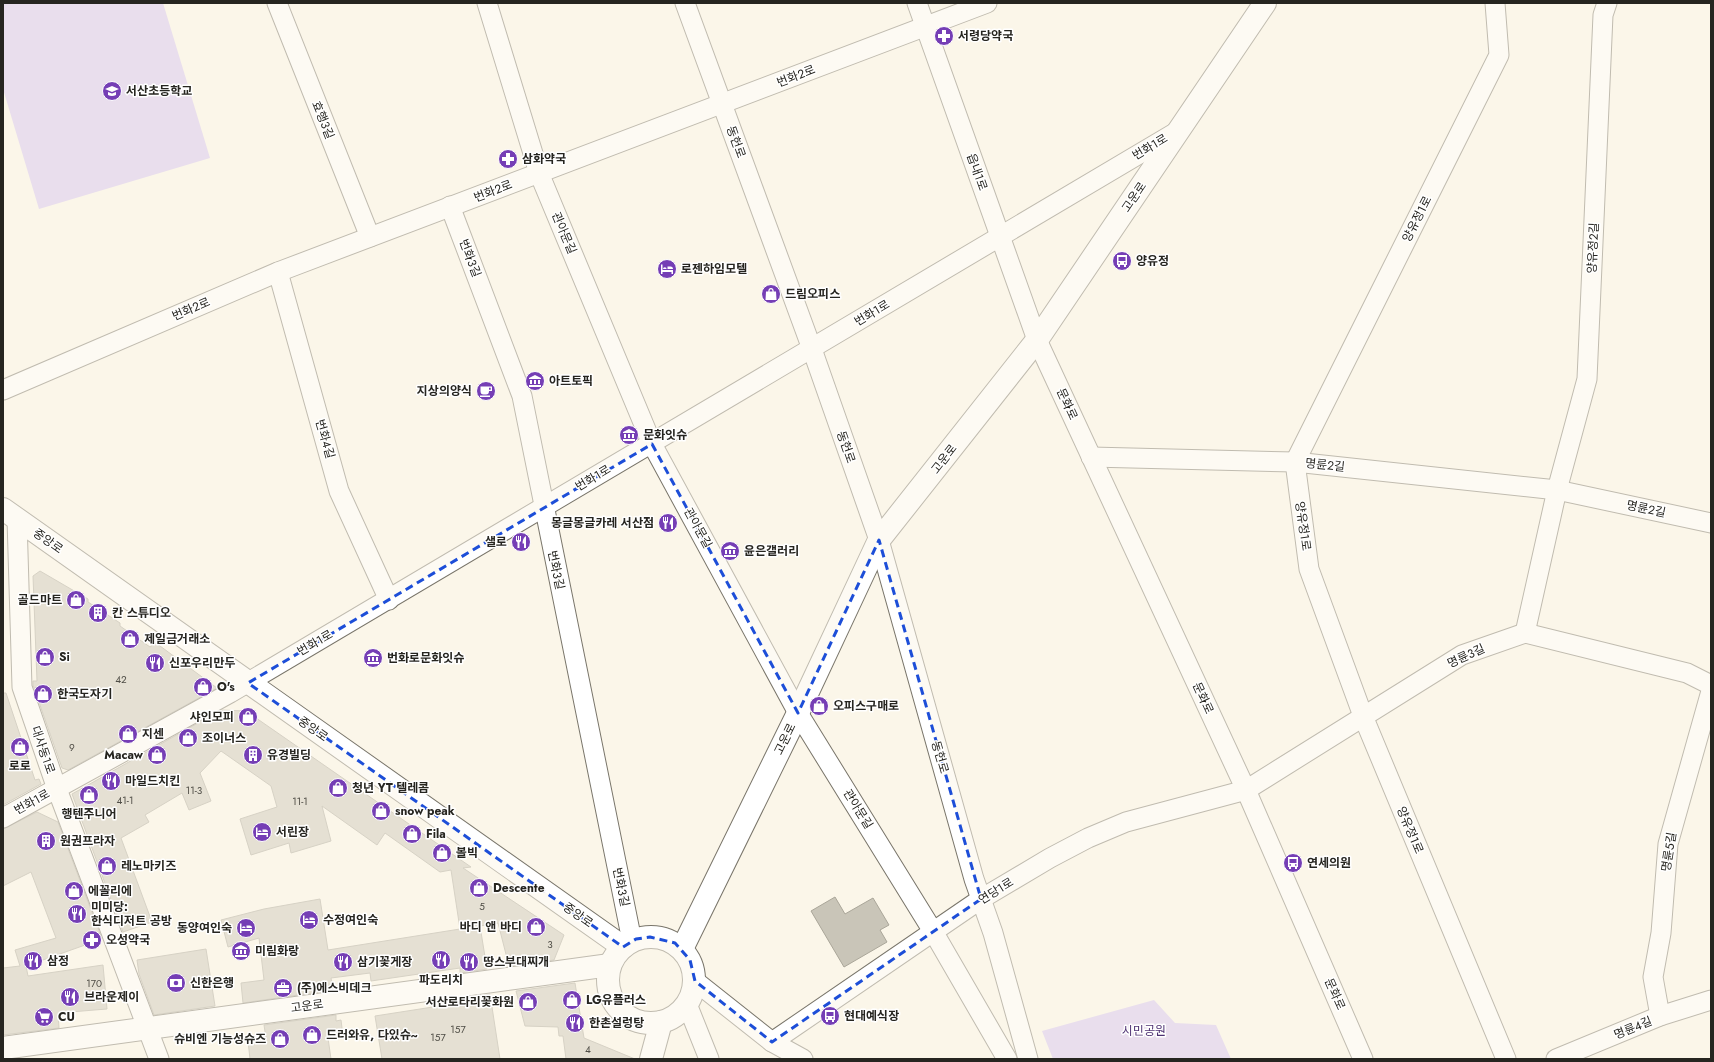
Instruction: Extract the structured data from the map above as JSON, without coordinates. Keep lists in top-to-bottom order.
{
  "streets": {
    "street": [
      "번화2로",
      "효행3길",
      "동헌로",
      "번화1로",
      "읍내1로",
      "고운로",
      "양유정1로",
      "관아문길",
      "양유정2길",
      "번화3길",
      "문화로",
      "번화4길",
      "명륜2길",
      "중앙로",
      "명륜3길",
      "대사동1로",
      "명륜5길",
      "연당1로",
      "명륜4길"
    ]
  },
  "crossings": [
    ["번화2로", "효행3길"],
    ["번화2로", "동헌로"],
    ["번화2로", "읍내1로"],
    ["번화2로", "관아문길"],
    ["번화2로", "번화3길"],
    ["번화2로", "번화4길"],
    ["동헌로", "번화1로"],
    ["동헌로", "고운로"],
    ["동헌로", "연당1로"],
    ["번화1로", "읍내1로"],
    ["번화1로", "고운로"],
    ["번화1로", "관아문길"],
    ["번화1로", "번화3길"],
    ["번화1로", "번화4길"],
    ["번화1로", "중앙로"],
    ["번화1로", "대사동1로"],
    ["읍내1로", "고운로"],
    ["읍내1로", "문화로"],
    ["고운로", "관아문길"],
    ["고운로", "번화3길"],
    ["고운로", "문화로"],
    ["고운로", "중앙로"],
    ["고운로", "대사동1로"],
    ["양유정1로", "명륜2길"],
    ["양유정1로", "명륜3길"],
    ["관아문길", "연당1로"],
    ["양유정2길", "명륜2길"],
    ["번화3길", "중앙로"],
    ["문화로", "명륜2길"],
    ["문화로", "명륜3길"],
    ["문화로", "연당1로"],
    ["중앙로", "대사동1로"],
    ["명륜3길", "연당1로"],
    ["명륜5길", "명륜4길"]
  ],
  "parks": ["시민공원"],
  "places": {
    "pharmacy": ["서령당약국", "삼화약국", "오성약국"],
    "school or university": ["서산초등학교"],
    "bus stop": ["양유정", "연세의원", "현대예식장"],
    "hotel": [
      "로젠하임모텔",
      "서린장",
      "수정여인숙",
      "동양여인숙"
    ],
    "shop": [
      "드림오피스",
      "골드마트",
      "제일금거래소",
      "Si",
      "O's",
      "한국도자기",
      "오피스구매로",
      "샤인모피",
      "지센",
      "조이너스",
      "로로",
      "Macaw",
      "청년 YT 텔레콤",
      "행텐주니어",
      "snow peak",
      "Fila",
      "볼빅",
      "레노마키즈",
      "Descente",
      "에꼴리에",
      "바디 앤 바디",
      "LG유플러스",
      "서산로타리꽃화원",
      "드러와유, 다있슈~",
      "슈비엔 기능성슈즈"
    ],
    "museum": [
      "아트토픽",
      "문화잇슈",
      "윤은갤러리",
      "번화로문화잇슈",
      "미림화랑"
    ],
    "cafe": ["지상의양식"],
    "restaurant": [
      "몽글몽글카레 서산점",
      "샐로",
      "신포우리만두",
      "마일드치킨",
      "미미당: 한식디저트 공방",
      "파도리치",
      "삼정",
      "삼기꽃게장",
      "땅스부대찌개",
      "브라운제이",
      "한촌설렁탕"
    ],
    "building": ["칸 스튜디오", "유경빌딩", "원권프라자"],
    "bank": ["신한은행"],
    "office": ["(주)에스비데크"],
    "supermarket": ["CU"]
  },
  "house_numbers": [
    "42",
    "9",
    "11-3",
    "41-1",
    "11-1",
    "5",
    "3",
    "170",
    "157",
    "157",
    "4"
  ]
}
